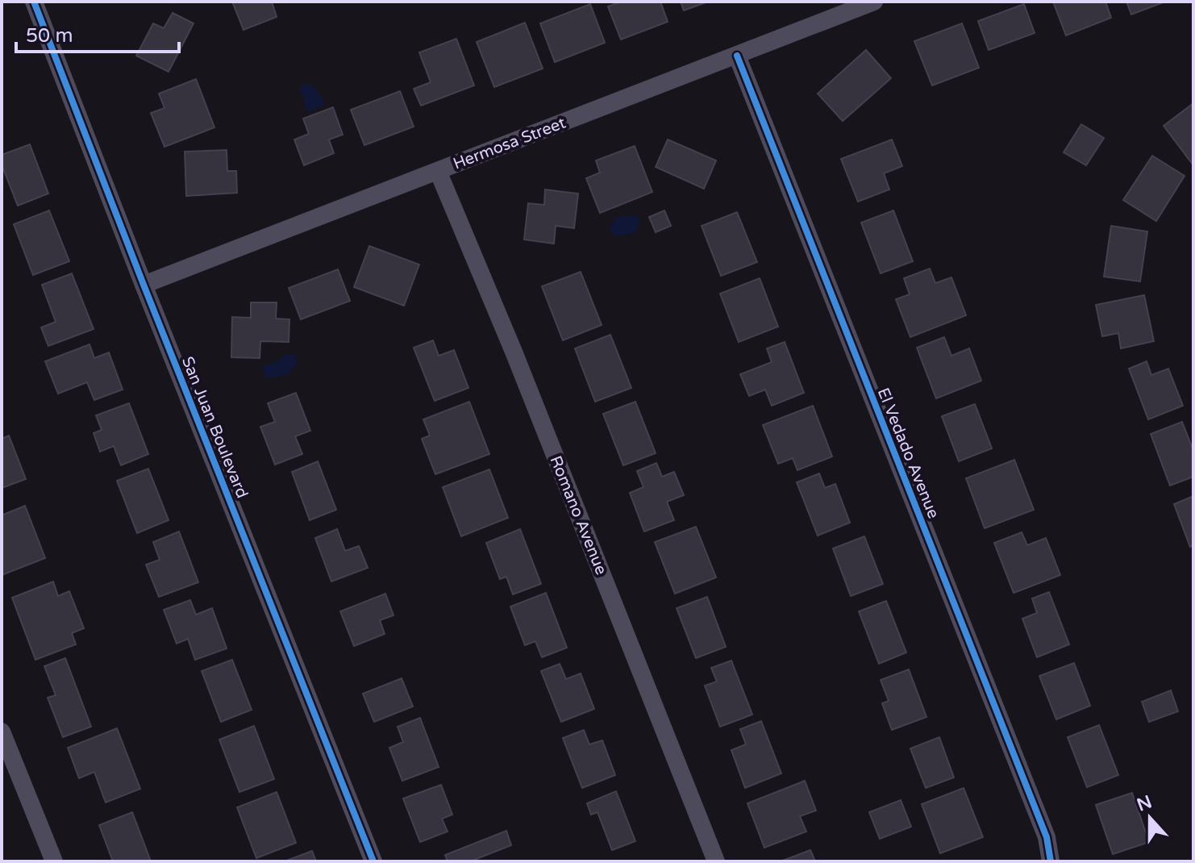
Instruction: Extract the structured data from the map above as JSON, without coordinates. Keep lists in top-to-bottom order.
{
  "streets": {
    "street": [
      "Hermosa Street",
      "San Juan Boulevard",
      "El Vedado Avenue",
      "Romano Avenue"
    ]
  },
  "crossings": [
    ["Hermosa Street", "San Juan Boulevard"],
    ["Hermosa Street", "El Vedado Avenue"],
    ["Hermosa Street", "Romano Avenue"]
  ],
  "scale_bar": "50 m",
  "north": "top"
}
